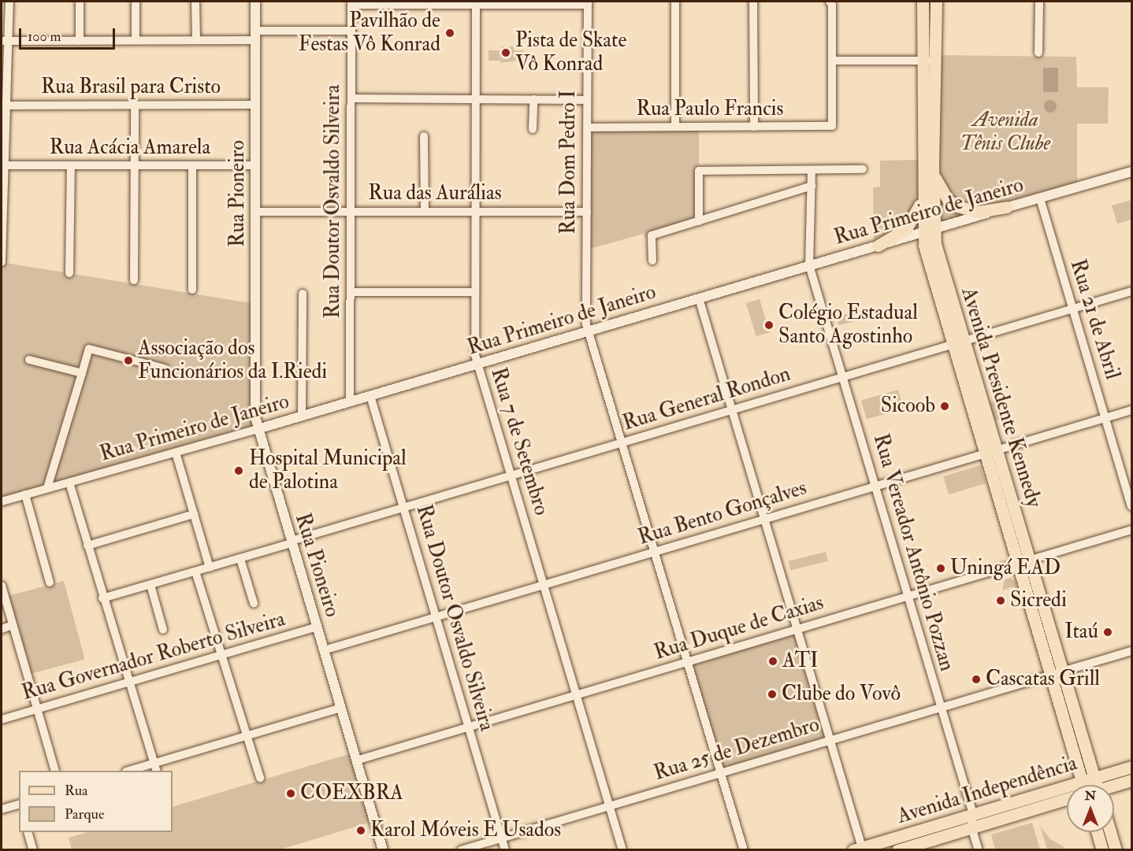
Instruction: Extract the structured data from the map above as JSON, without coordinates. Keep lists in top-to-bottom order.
{
  "streets": {
    "main road": ["Avenida Presidente Kennedy", "Avenida Independência"],
    "street": [
      "Rua Brasil para Cristo",
      "Rua Paulo Francis",
      "Rua Acácia Amarela",
      "Rua Dom Pedro I",
      "Rua Pioneiro",
      "Rua das Aurálias",
      "Rua Doutor Osvaldo Silveira",
      "Rua Primeiro de Janeiro",
      "Rua 21 de Abril",
      "Rua General Rondon",
      "Rua 7 de Setembro",
      "Rua Bento Gonçalves",
      "Rua Vereador Antônio Pozzan",
      "Rua Duque de Caxias",
      "Rua Governador Roberto Silveira",
      "Rua 25 de Dezembro"
    ]
  },
  "crossings": [
    ["Rua Brasil para Cristo", "Rua Pioneiro"],
    ["Rua Paulo Francis", "Rua Dom Pedro I"],
    ["Rua Acácia Amarela", "Rua Pioneiro"],
    ["Rua Dom Pedro I", "Rua das Aurálias"],
    ["Rua Dom Pedro I", "Rua Primeiro de Janeiro"],
    ["Rua Dom Pedro I", "Rua General Rondon"],
    ["Rua Dom Pedro I", "Rua Bento Gonçalves"],
    ["Rua Dom Pedro I", "Rua Duque de Caxias"],
    ["Rua Dom Pedro I", "Rua 25 de Dezembro"],
    ["Rua Pioneiro", "Rua das Aurálias"],
    ["Rua Pioneiro", "Rua Primeiro de Janeiro"],
    ["Rua Pioneiro", "Rua General Rondon"],
    ["Rua Pioneiro", "Rua Bento Gonçalves"],
    ["Rua Pioneiro", "Rua Duque de Caxias"],
    ["Rua Pioneiro", "Rua Governador Roberto Silveira"],
    ["Rua das Aurálias", "Rua Doutor Osvaldo Silveira"],
    ["Rua das Aurálias", "Rua 7 de Setembro"],
    ["Rua Doutor Osvaldo Silveira", "Rua Primeiro de Janeiro"],
    ["Rua Doutor Osvaldo Silveira", "Rua General Rondon"],
    ["Rua Doutor Osvaldo Silveira", "Rua Bento Gonçalves"],
    ["Rua Doutor Osvaldo Silveira", "Rua Duque de Caxias"],
    ["Rua Doutor Osvaldo Silveira", "Rua 25 de Dezembro"],
    ["Rua Primeiro de Janeiro", "Rua 21 de Abril"],
    ["Rua Primeiro de Janeiro", "Avenida Presidente Kennedy"],
    ["Rua Primeiro de Janeiro", "Rua 7 de Setembro"],
    ["Rua Primeiro de Janeiro", "Rua Vereador Antônio Pozzan"],
    ["Rua 21 de Abril", "Rua General Rondon"],
    ["Rua 21 de Abril", "Rua Bento Gonçalves"],
    ["Avenida Presidente Kennedy", "Rua General Rondon"],
    ["Avenida Presidente Kennedy", "Rua Bento Gonçalves"],
    ["Avenida Presidente Kennedy", "Rua Duque de Caxias"],
    ["Avenida Presidente Kennedy", "Rua 25 de Dezembro"],
    ["Rua General Rondon", "Rua 7 de Setembro"],
    ["Rua General Rondon", "Rua Vereador Antônio Pozzan"],
    ["Rua 7 de Setembro", "Rua Bento Gonçalves"],
    ["Rua 7 de Setembro", "Rua Duque de Caxias"],
    ["Rua 7 de Setembro", "Rua 25 de Dezembro"],
    ["Rua Bento Gonçalves", "Rua Vereador Antônio Pozzan"],
    ["Rua Vereador Antônio Pozzan", "Rua Duque de Caxias"],
    ["Rua Vereador Antônio Pozzan", "Rua 25 de Dezembro"],
    ["Rua Vereador Antônio Pozzan", "Avenida Independência"]
  ],
  "parks": ["Avenida Tênis Clube"],
  "places": [
    "Pavilhão de Festas Vô Konrad",
    "Pista de Skate Vô Konrad",
    "Colégio Estadual Santo Agostinho",
    "Associação dos Funcionários da I.Riedi",
    "Sicoob",
    "Hospital Municipal de Palotina",
    "Uningá EAD",
    "Sicredi",
    "Itaú",
    "ATI",
    "Cascatas Grill",
    "Clube do Vovô",
    "COEXBRA",
    "Karol Móveis E Usados"
  ],
  "legend": ["Rua", "Parque"],
  "scale_bar": "100 m",
  "north": "top"
}
